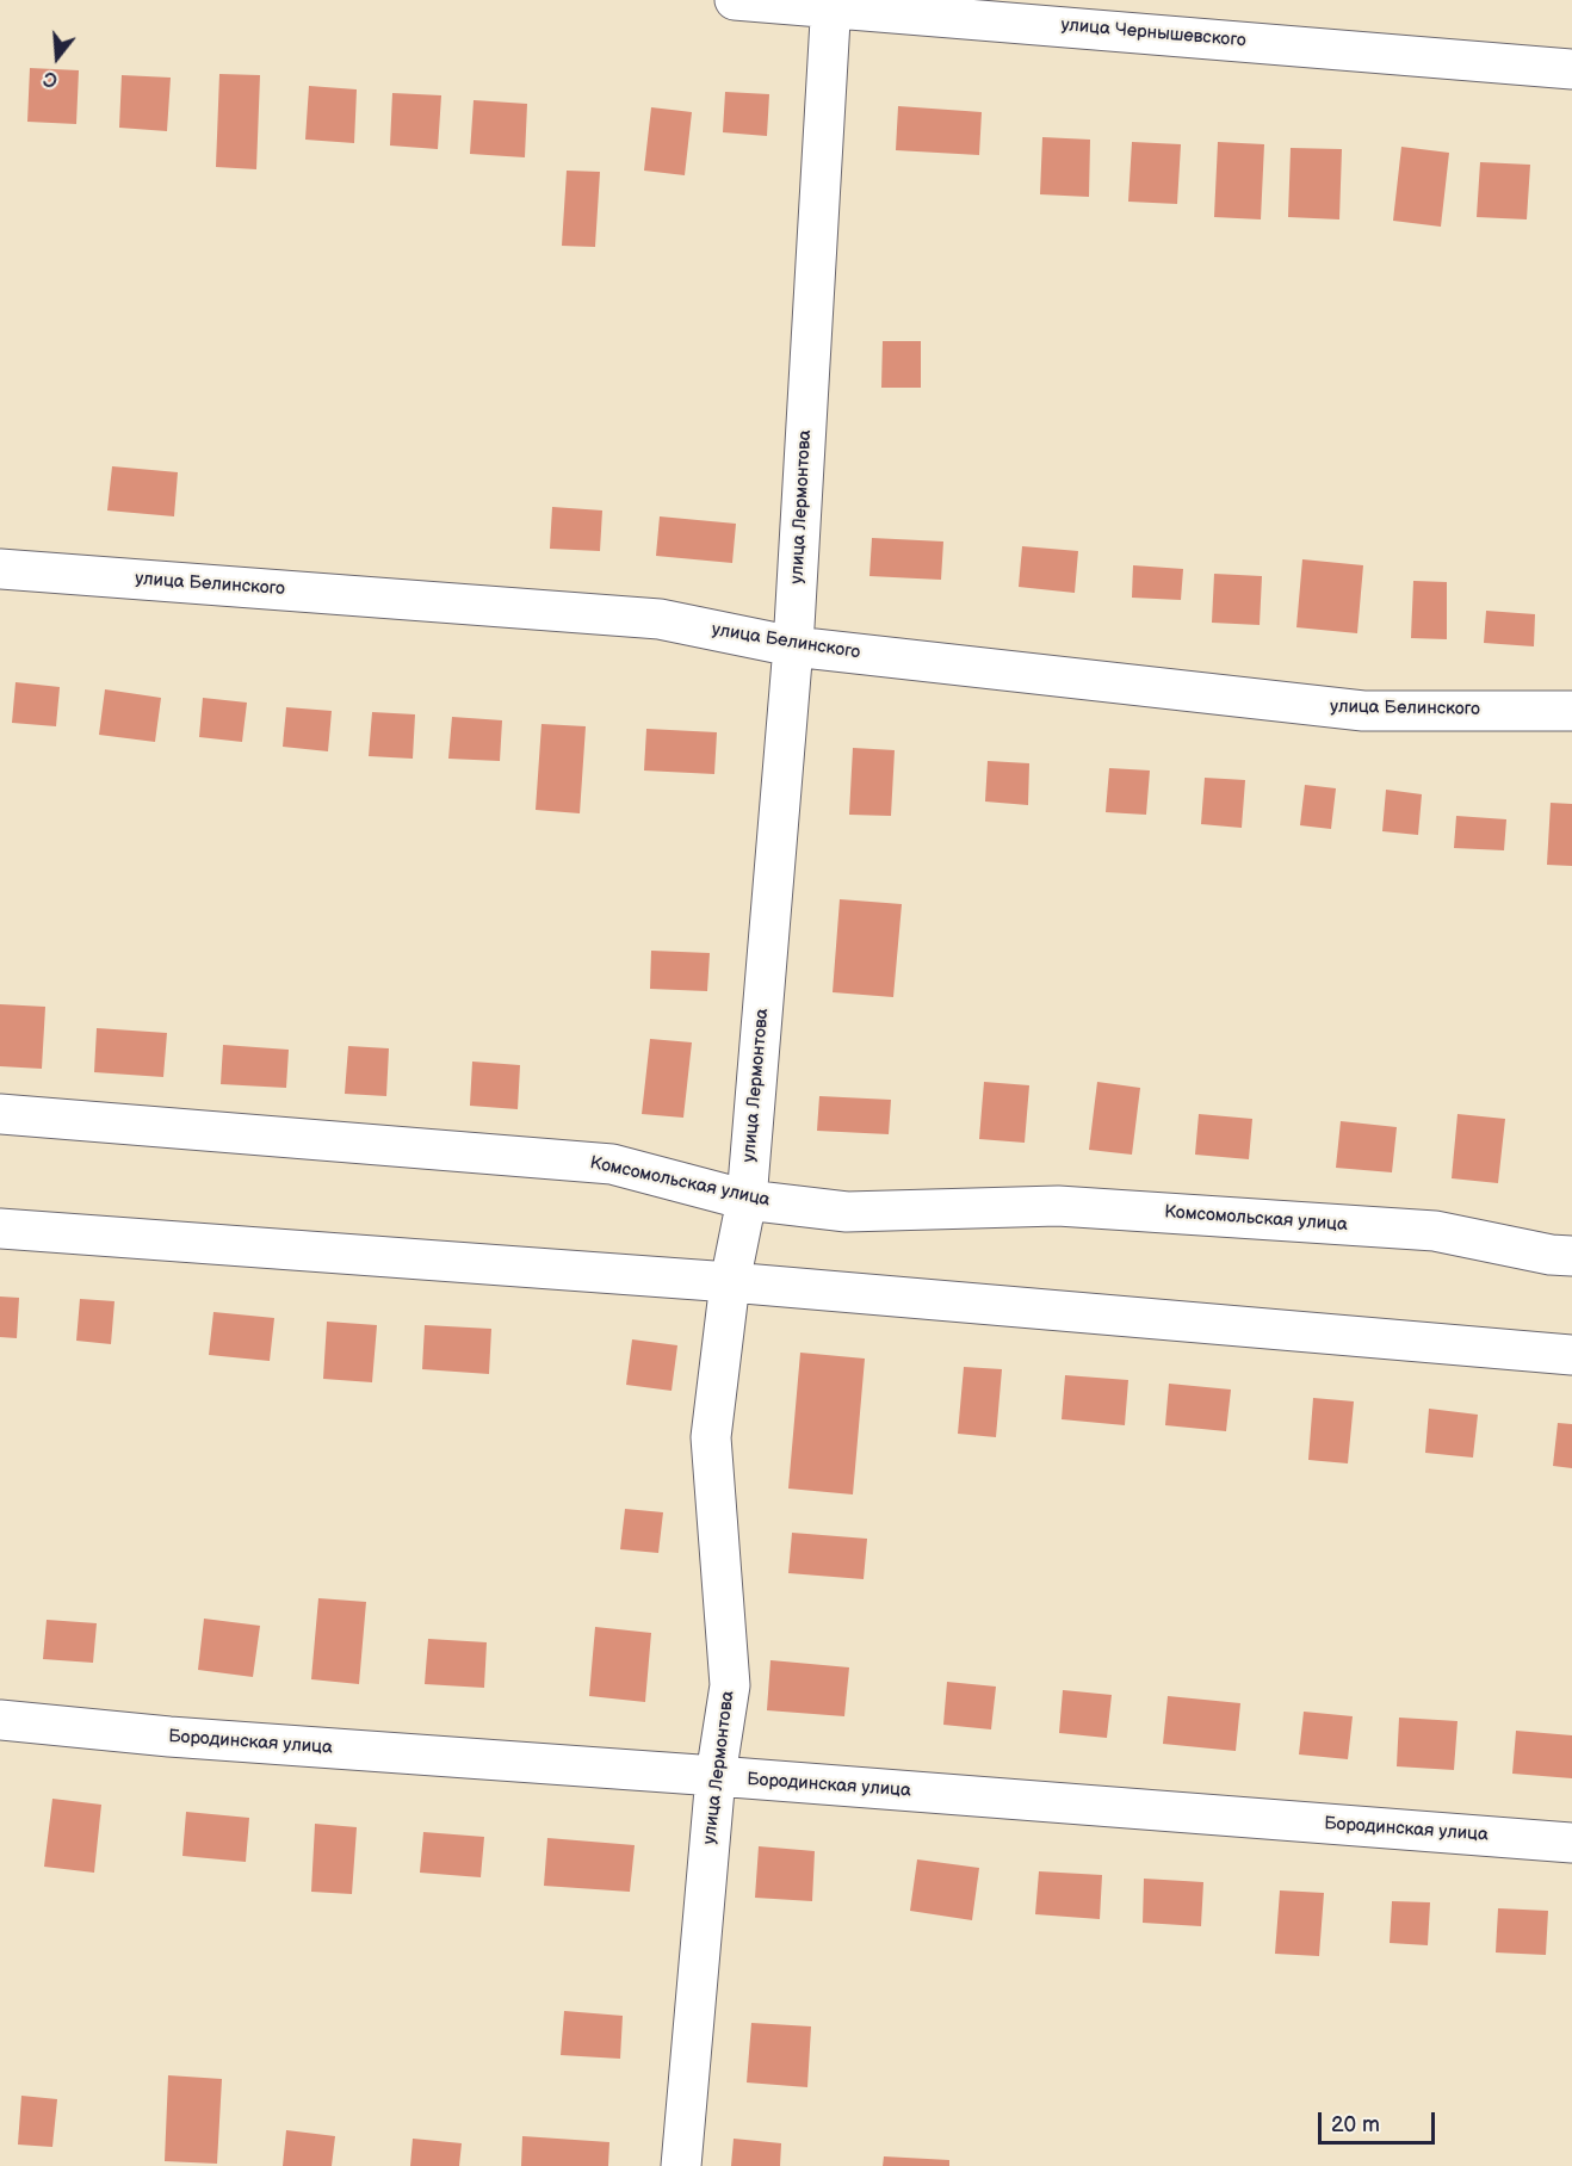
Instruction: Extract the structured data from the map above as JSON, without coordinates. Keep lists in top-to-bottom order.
{
  "streets": {
    "street": [
      "улица Чернышевского",
      "улица Лермонтова",
      "улица Белинского",
      "Комсомольская улица",
      "Бородинская улица"
    ]
  },
  "crossings": [
    ["улица Чернышевского", "улица Лермонтова"],
    ["улица Лермонтова", "улица Белинского"],
    ["улица Лермонтова", "Комсомольская улица"],
    ["улица Лермонтова", "Бородинская улица"]
  ],
  "scale_bar": "20 m",
  "north": "bottom"
}
